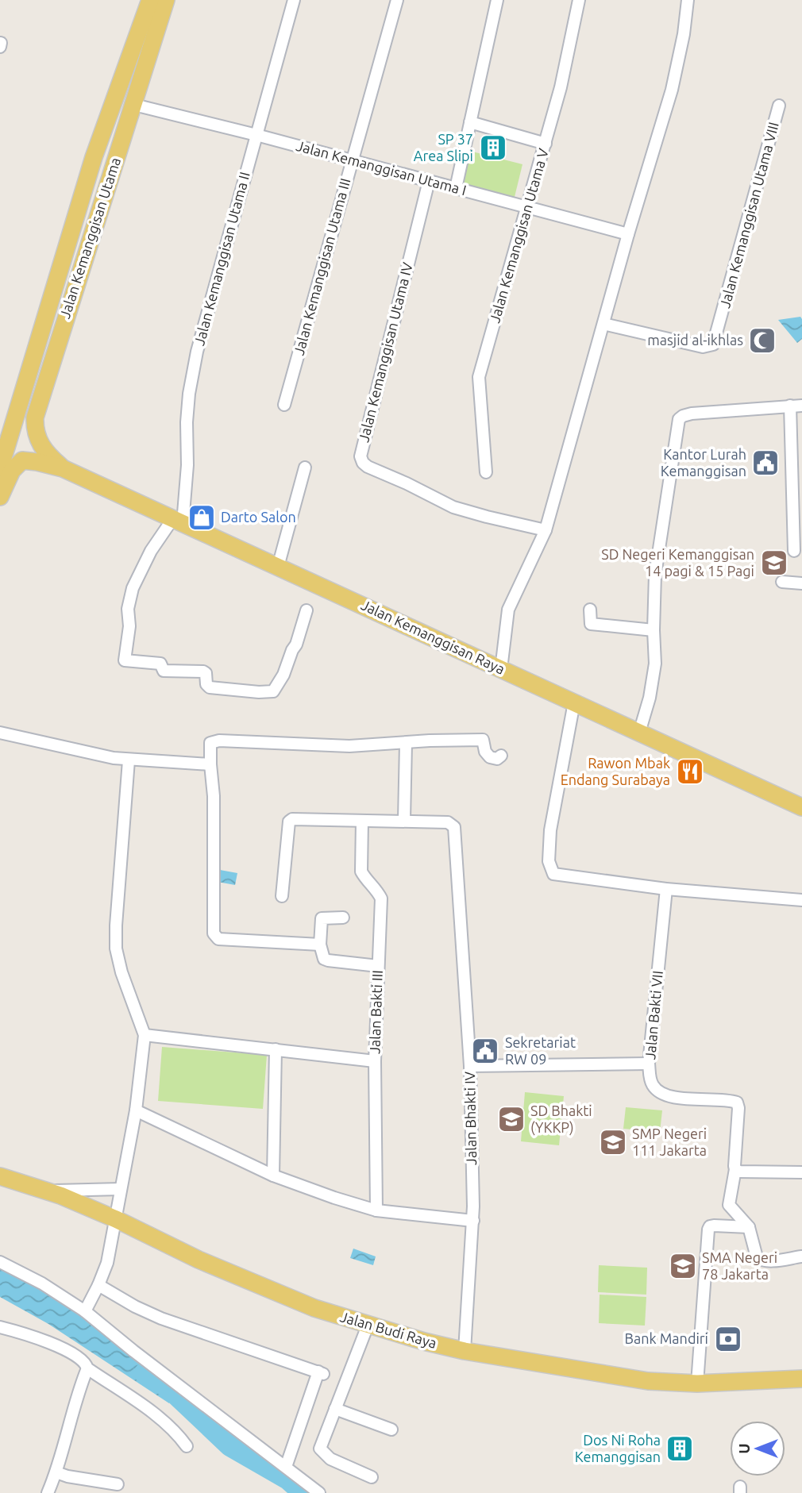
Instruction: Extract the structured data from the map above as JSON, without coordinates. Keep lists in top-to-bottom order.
{
  "streets": {
    "main road": ["Jalan Kemanggisan Utama", "Jalan Kemanggisan Raya", "Jalan Budi Raya"],
    "street": [
      "Jalan Kemanggisan Utama I",
      "Jalan Kemanggisan Utama VIII",
      "Jalan Kemanggisan Utama V",
      "Jalan Kemanggisan Utama II",
      "Jalan Kemanggisan Utama III",
      "Jalan Kemanggisan Utama IV",
      "Jalan Bakti III",
      "Jalan Bakti VII",
      "Jalan Bhakti IV"
    ]
  },
  "crossings": [
    ["Jalan Kemanggisan Utama I", "Jalan Kemanggisan Utama V"],
    ["Jalan Kemanggisan Utama I", "Jalan Kemanggisan Utama"],
    ["Jalan Kemanggisan Utama I", "Jalan Kemanggisan Utama II"],
    ["Jalan Kemanggisan Utama I", "Jalan Kemanggisan Utama III"],
    ["Jalan Kemanggisan Utama I", "Jalan Kemanggisan Utama IV"],
    ["Jalan Kemanggisan Utama", "Jalan Kemanggisan Raya"],
    ["Jalan Kemanggisan Utama II", "Jalan Kemanggisan Raya"],
    ["Jalan Bhakti IV", "Jalan Budi Raya"]
  ],
  "places": {
    "building": ["SP 37 Area Slipi", "Dos Ni Roha Kemanggisan"],
    "mosque": ["masjid al-ikhlas"],
    "public building": ["Kantor Lurah Kemanggisan", "Sekretariat RW 09"],
    "shop": ["Darto Salon"],
    "school or university": [
      "SD Negeri Kemanggisan 14 pagi & 15 Pagi",
      "SD Bhakti (YKKP)",
      "SMP Negeri 111 Jakarta",
      "SMA Negeri 78 Jakarta"
    ],
    "restaurant": ["Rawon Mbak Endang Surabaya"],
    "bank": ["Bank Mandiri"]
  },
  "north": "left"
}
